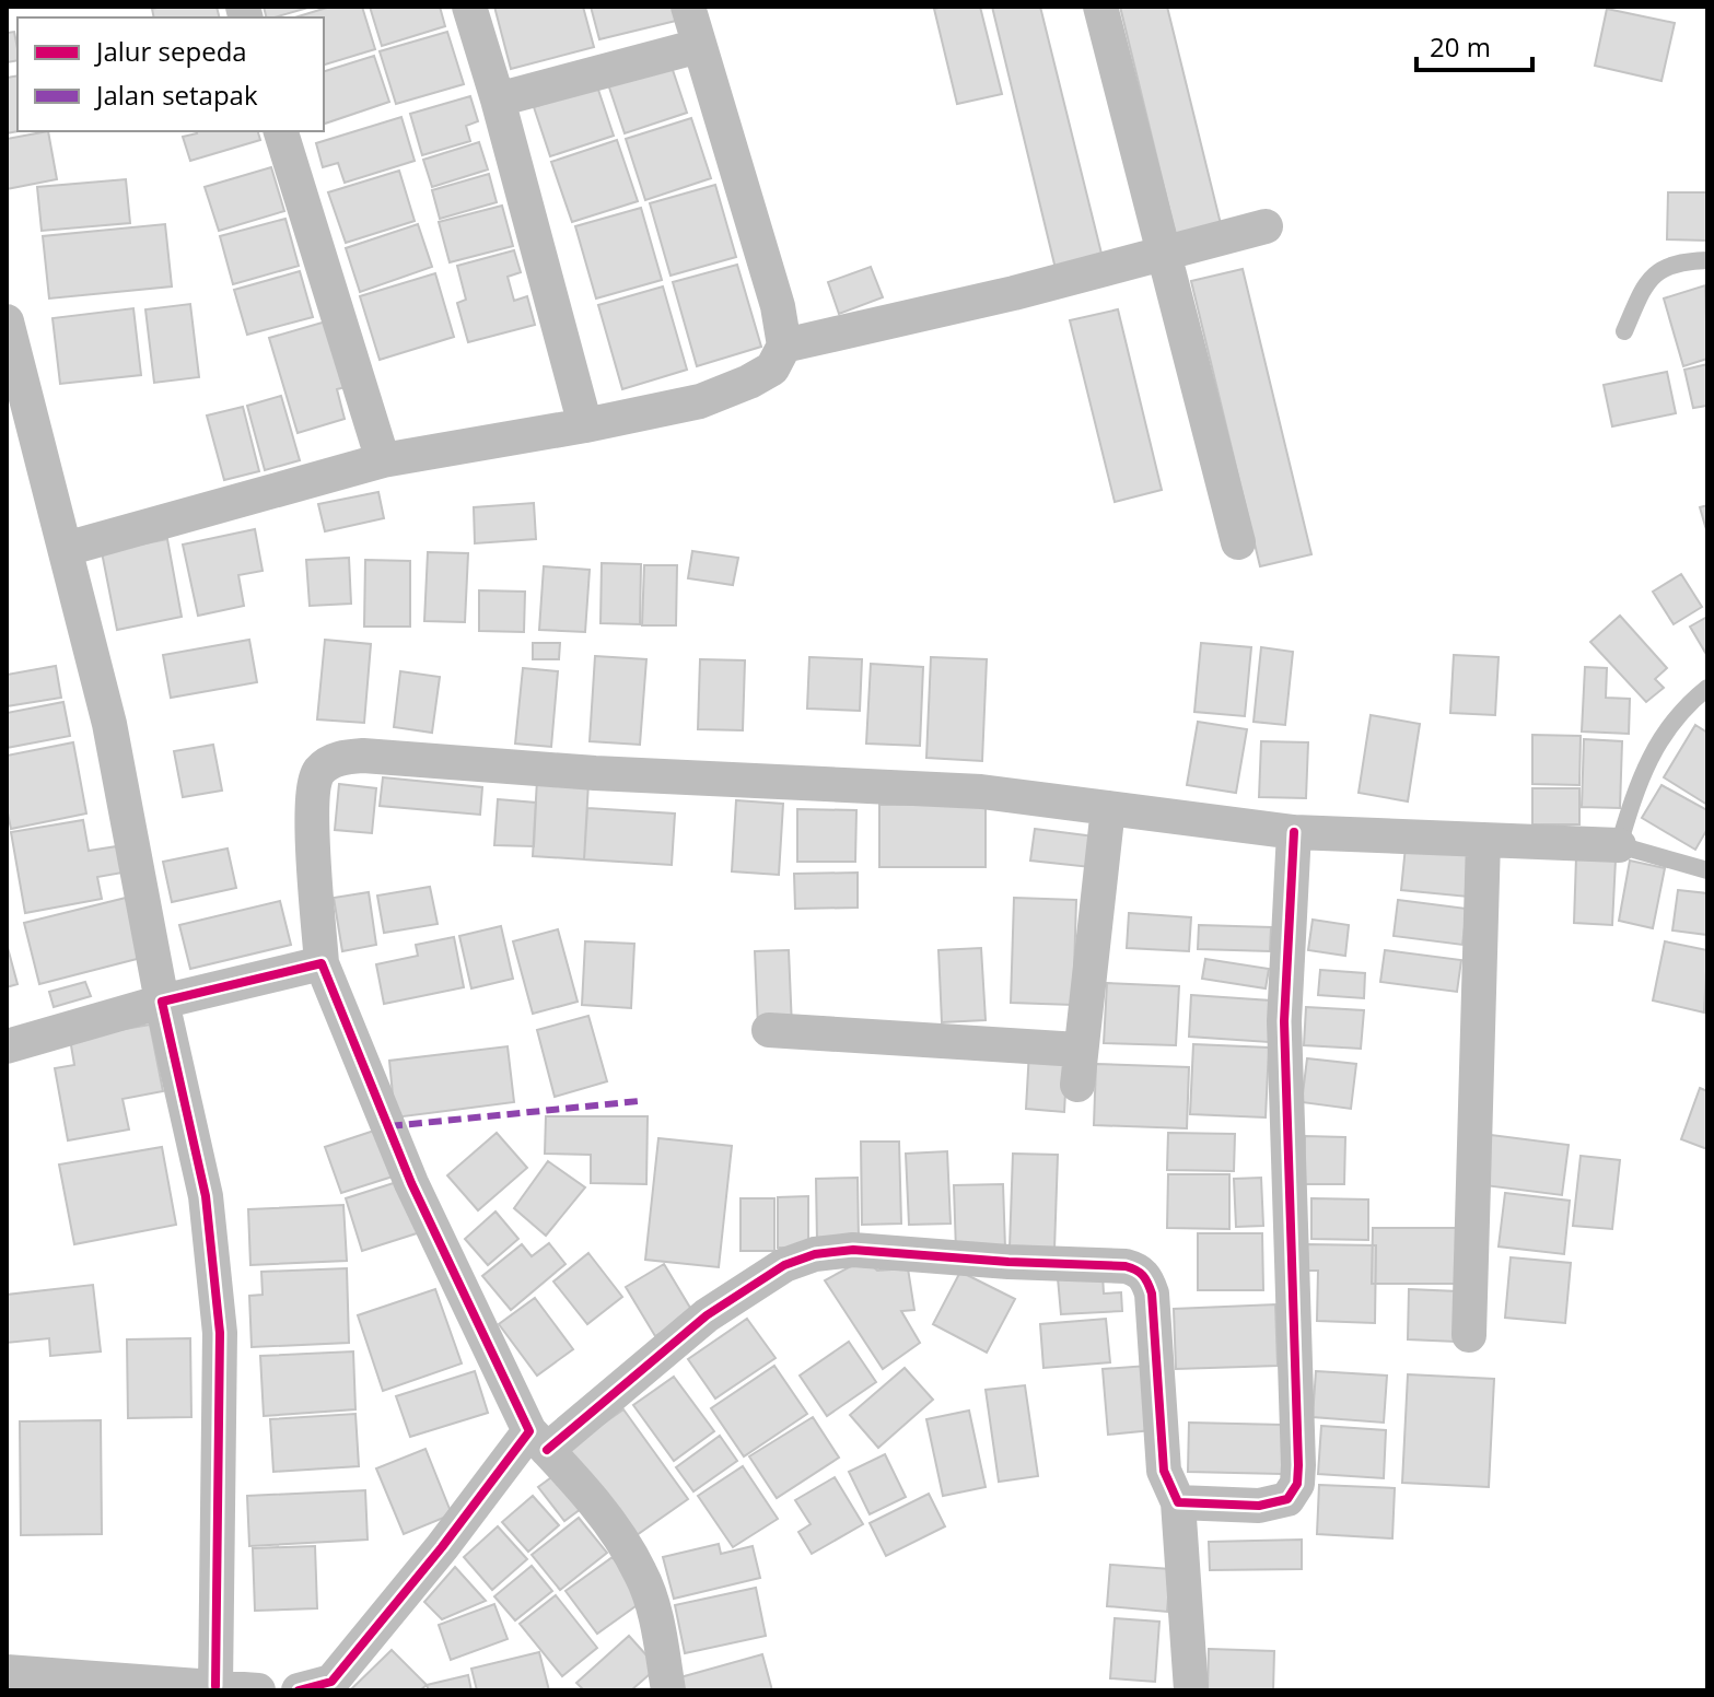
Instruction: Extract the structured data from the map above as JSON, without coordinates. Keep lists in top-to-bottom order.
{
  "legend": ["Jalur sepeda", "Jalan setapak"],
  "scale_bar": "20 m"
}
